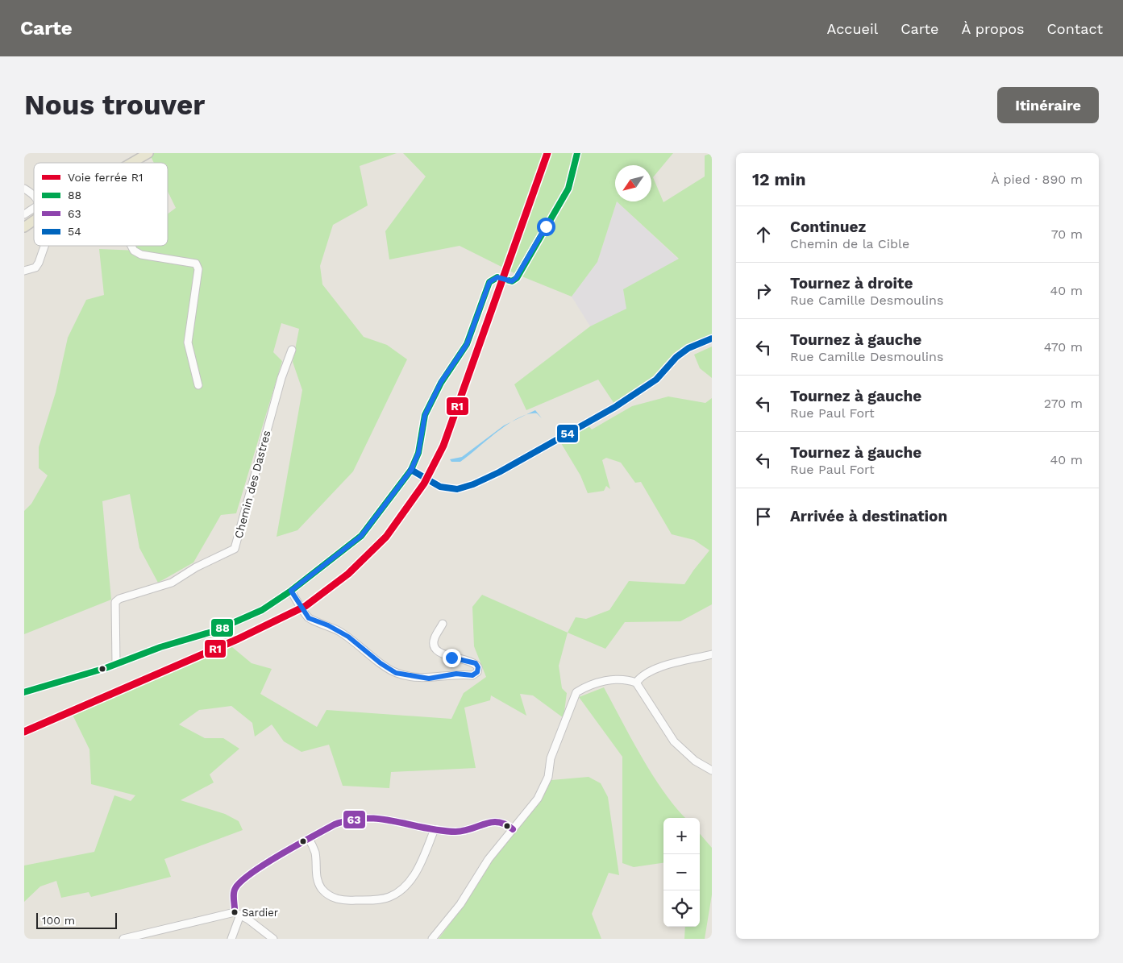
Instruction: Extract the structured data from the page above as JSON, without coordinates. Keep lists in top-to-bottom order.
{
  "streets": {
    "street": ["Chemin des Dastres"]
  },
  "places": ["Sardier"],
  "lines": [
    "rail line R1",
    "transit line 88",
    "transit line 54",
    "transit line 63"
  ],
  "legend": [
    "Voie ferrée R1",
    "88",
    "63",
    "54"
  ],
  "scale_bar": "100 m",
  "north": "bottom left",
  "page": {
    "header": "Carte",
    "nav": [
      "Accueil",
      "Carte",
      "À propos",
      "Contact"
    ],
    "buttons": "Itinéraire",
    "title": "Nous trouver",
    "heading": ["12 min", "À pied · 890 m"],
    "list": [
      ["Continuez", "Chemin de la Cible", "70 m"],
      ["Tournez à droite", "Rue Camille Desmoulins", "40 m"],
      ["Tournez à gauche", "Rue Camille Desmoulins", "470 m"],
      ["Tournez à gauche", "Rue Paul Fort", "270 m"],
      ["Tournez à gauche", "Rue Paul Fort", "40 m"],
      "Arrivée à destination"
    ],
    "map_buttons": ["+", "−"],
    "scale": "100 m"
  }
}
